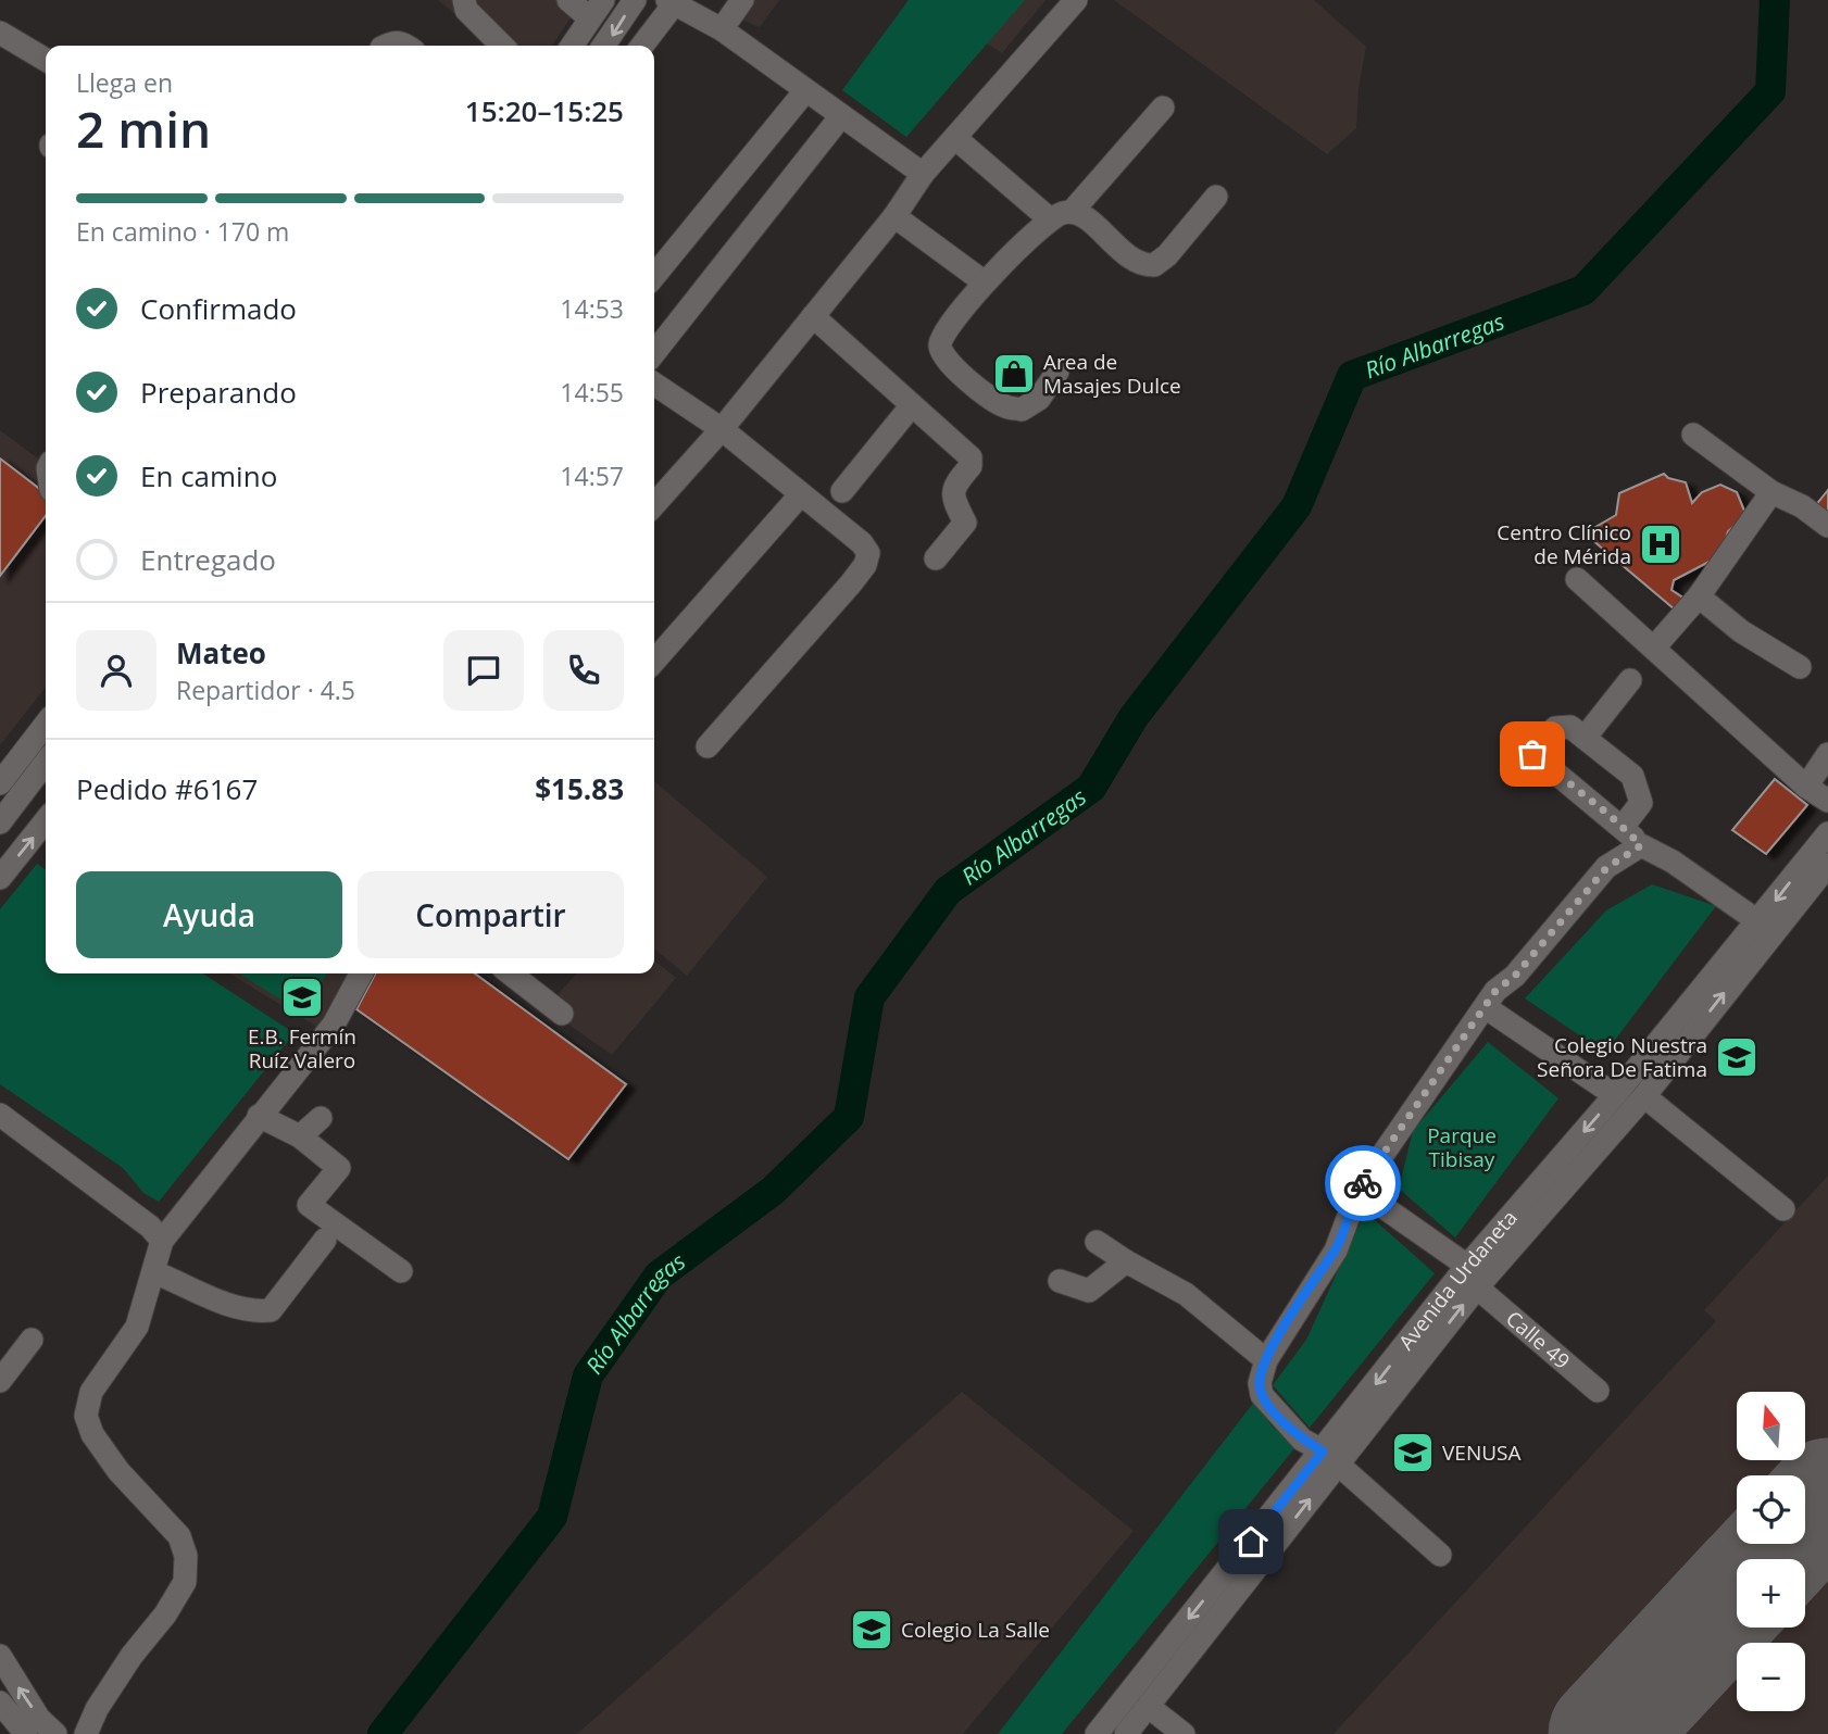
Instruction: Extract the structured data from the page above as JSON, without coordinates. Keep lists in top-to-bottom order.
{
  "streets": {
    "street": ["Avenida Urdaneta", "Calle 49"]
  },
  "crossings": [
    ["Avenida Urdaneta", "Calle 49"]
  ],
  "water": ["Río Albarregas"],
  "parks": ["Parque Tibisay"],
  "places": {
    "shop": ["Area de Masajes Dulce"],
    "hospital": ["Centro Clínico de Mérida"],
    "school or university": [
      "E.B. Fermín Ruíz Valero",
      "Colegio Nuestra Señora De Fatima",
      "VENUSA",
      "Colegio La Salle"
    ]
  },
  "north": "top",
  "page": {
    "heading": ["2 min", "Llega en", "15:20–15:25"],
    "panel": [
      "Mateo",
      "Repartidor · 4.5",
      "Pedido #6167",
      "$15.83"
    ],
    "bar": "En camino · 170 m",
    "list": [
      ["Confirmado", "14:53"],
      ["Preparando", "14:55"],
      ["En camino", "14:57"],
      "Entregado"
    ],
    "buttons": ["Ayuda", "Compartir"],
    "map_buttons": ["+", "−"]
  }
}
